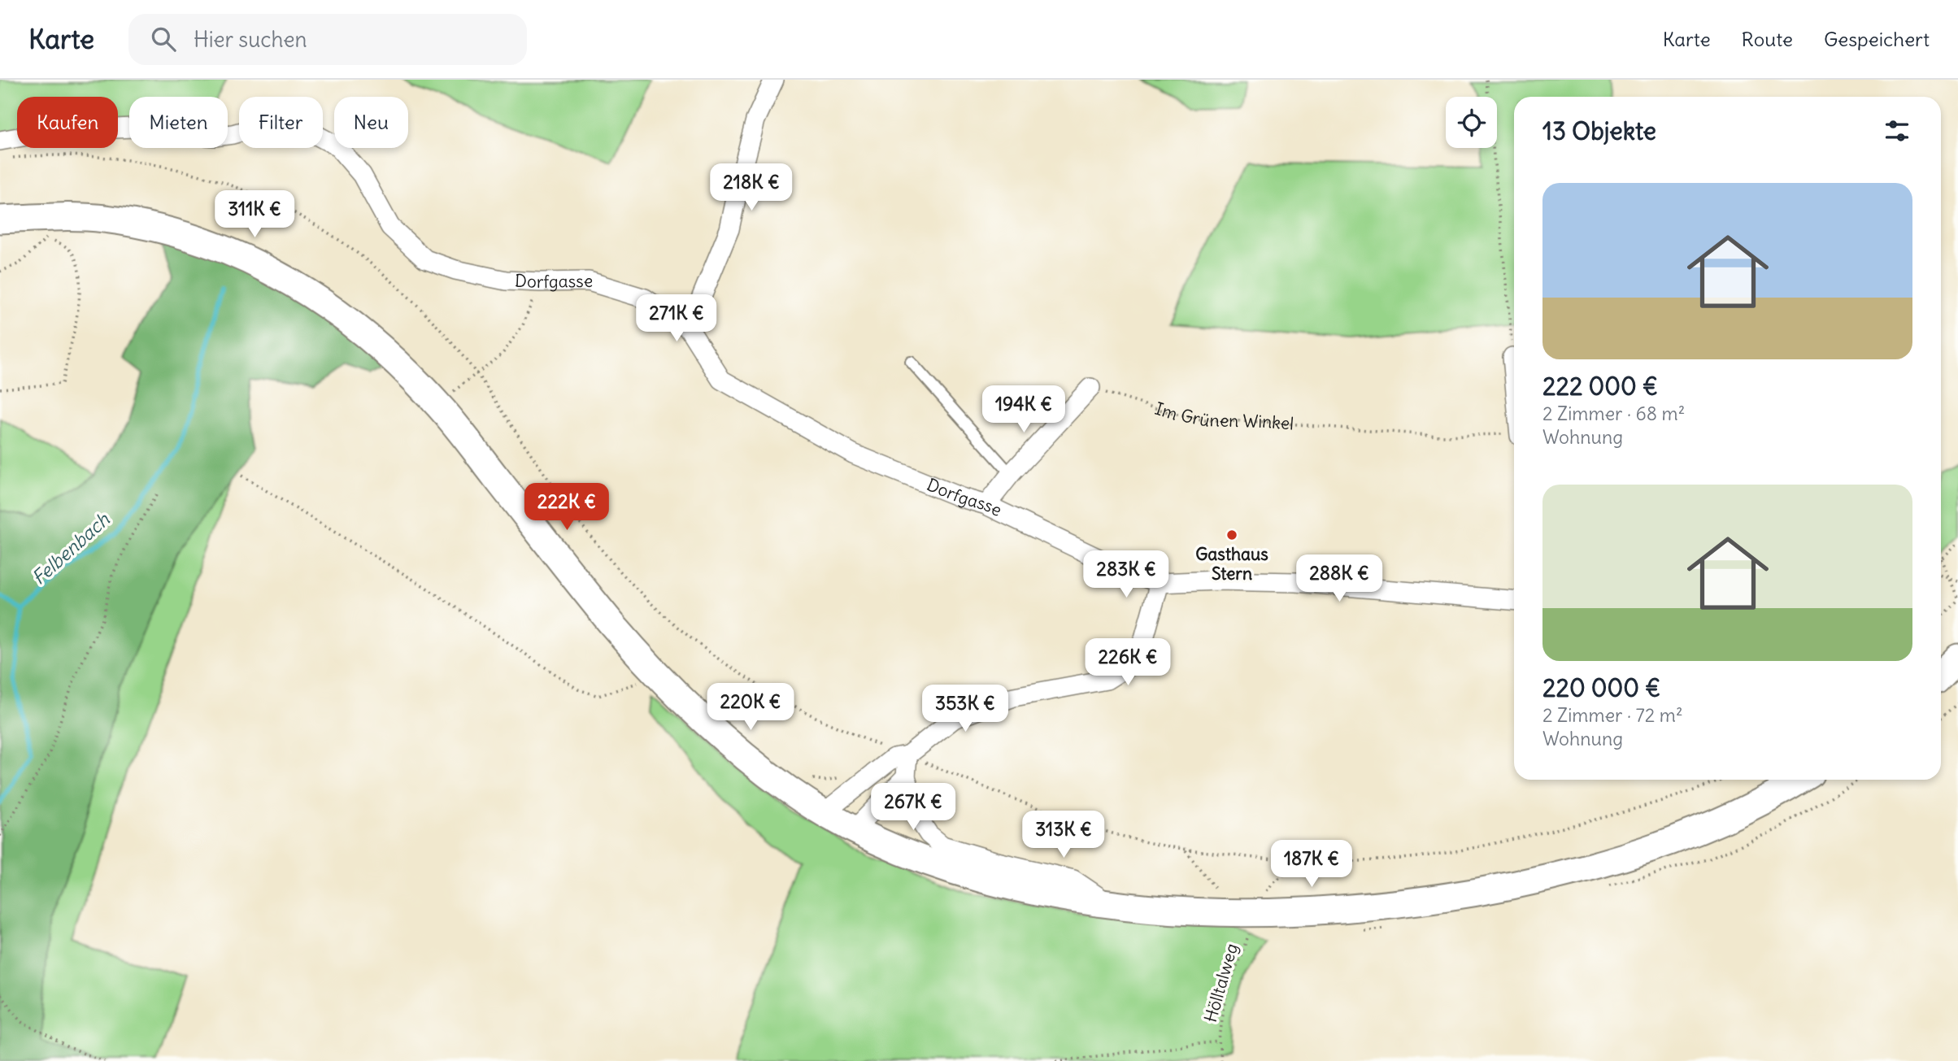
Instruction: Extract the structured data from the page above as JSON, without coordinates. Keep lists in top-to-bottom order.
{
  "streets": {
    "street": ["Dorfgasse"],
    "path": ["Im Grünen Winkel", "Hölltalweg"]
  },
  "water": ["Felbenbach"],
  "places": ["Gasthaus Stern"],
  "page": {
    "header": "Karte",
    "search": "Hier suchen",
    "nav": ["Karte", "Route", "Gespeichert"],
    "chip": [
      "Kaufen",
      "Mieten",
      "Filter",
      "Neu"
    ],
    "heading": "13 Objekte",
    "price": [
      "218K €",
      "311K €",
      "271K €",
      "194K €",
      "222K €",
      "283K €",
      "288K €",
      "226K €",
      "220K €",
      "353K €",
      "267K €",
      "313K €",
      "187K €"
    ],
    "list": [
      {
        "name": "222 000 €",
        "note": "2 Zimmer · 68 m² · Wohnung"
      },
      {
        "name": "220 000 €",
        "note": "2 Zimmer · 72 m² · Wohnung"
      }
    ]
  }
}
